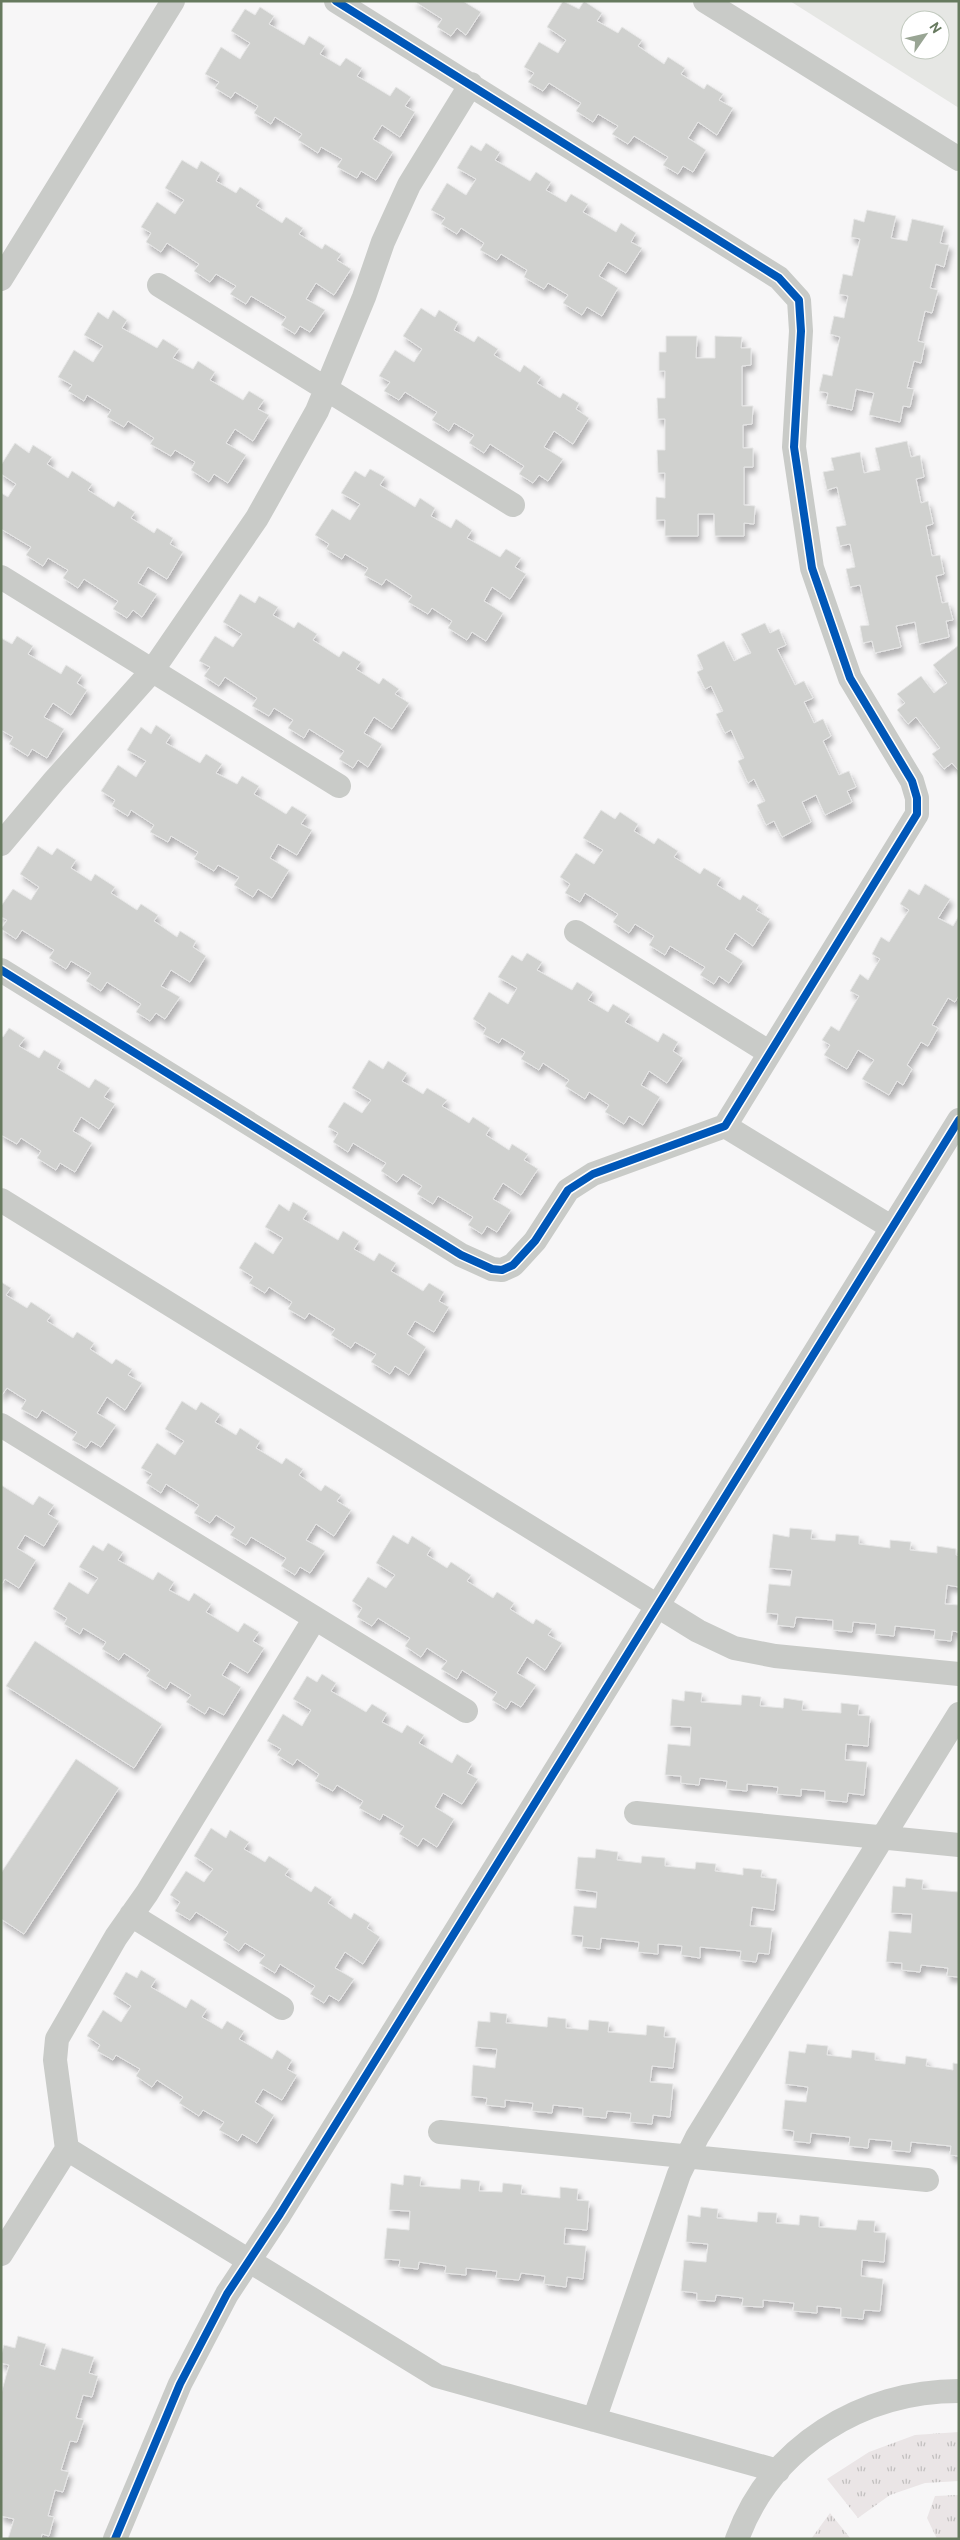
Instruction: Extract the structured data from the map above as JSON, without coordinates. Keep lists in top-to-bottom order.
{
  "north": "top right"
}
